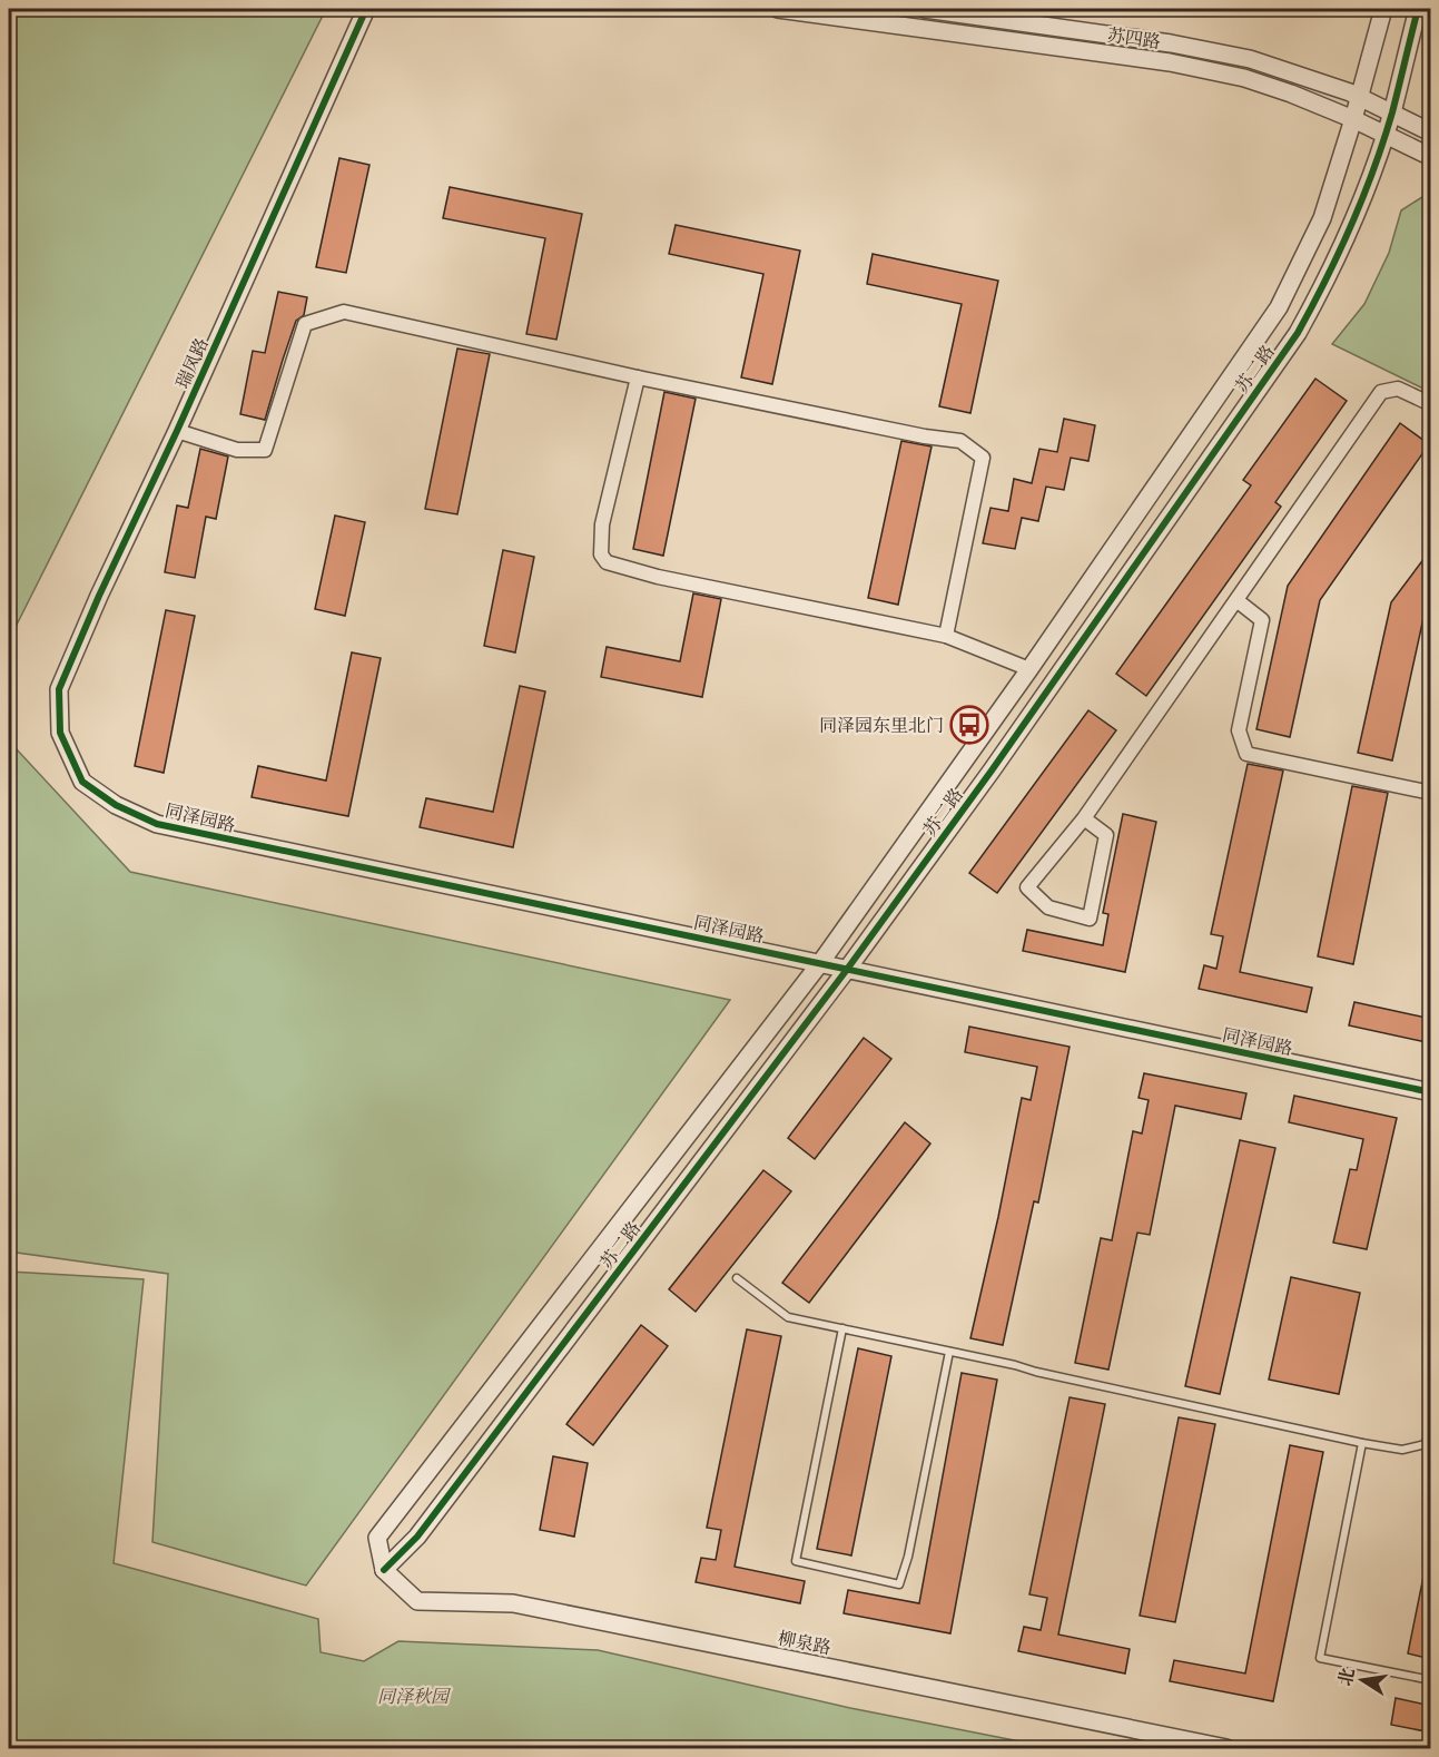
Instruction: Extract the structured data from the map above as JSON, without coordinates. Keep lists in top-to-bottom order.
{
  "streets": {
    "street": [
      "苏四路",
      "瑞凤路",
      "苏二路",
      "同泽园路",
      "柳泉路"
    ]
  },
  "crossings": [
    ["苏四路", "苏二路"],
    ["瑞凤路", "同泽园路"],
    ["苏二路", "同泽园路"],
    ["苏二路", "柳泉路"]
  ],
  "parks": ["同泽秋园"],
  "places": {
    "bus stop": ["同泽园东里北门"]
  },
  "north": "left"
}
